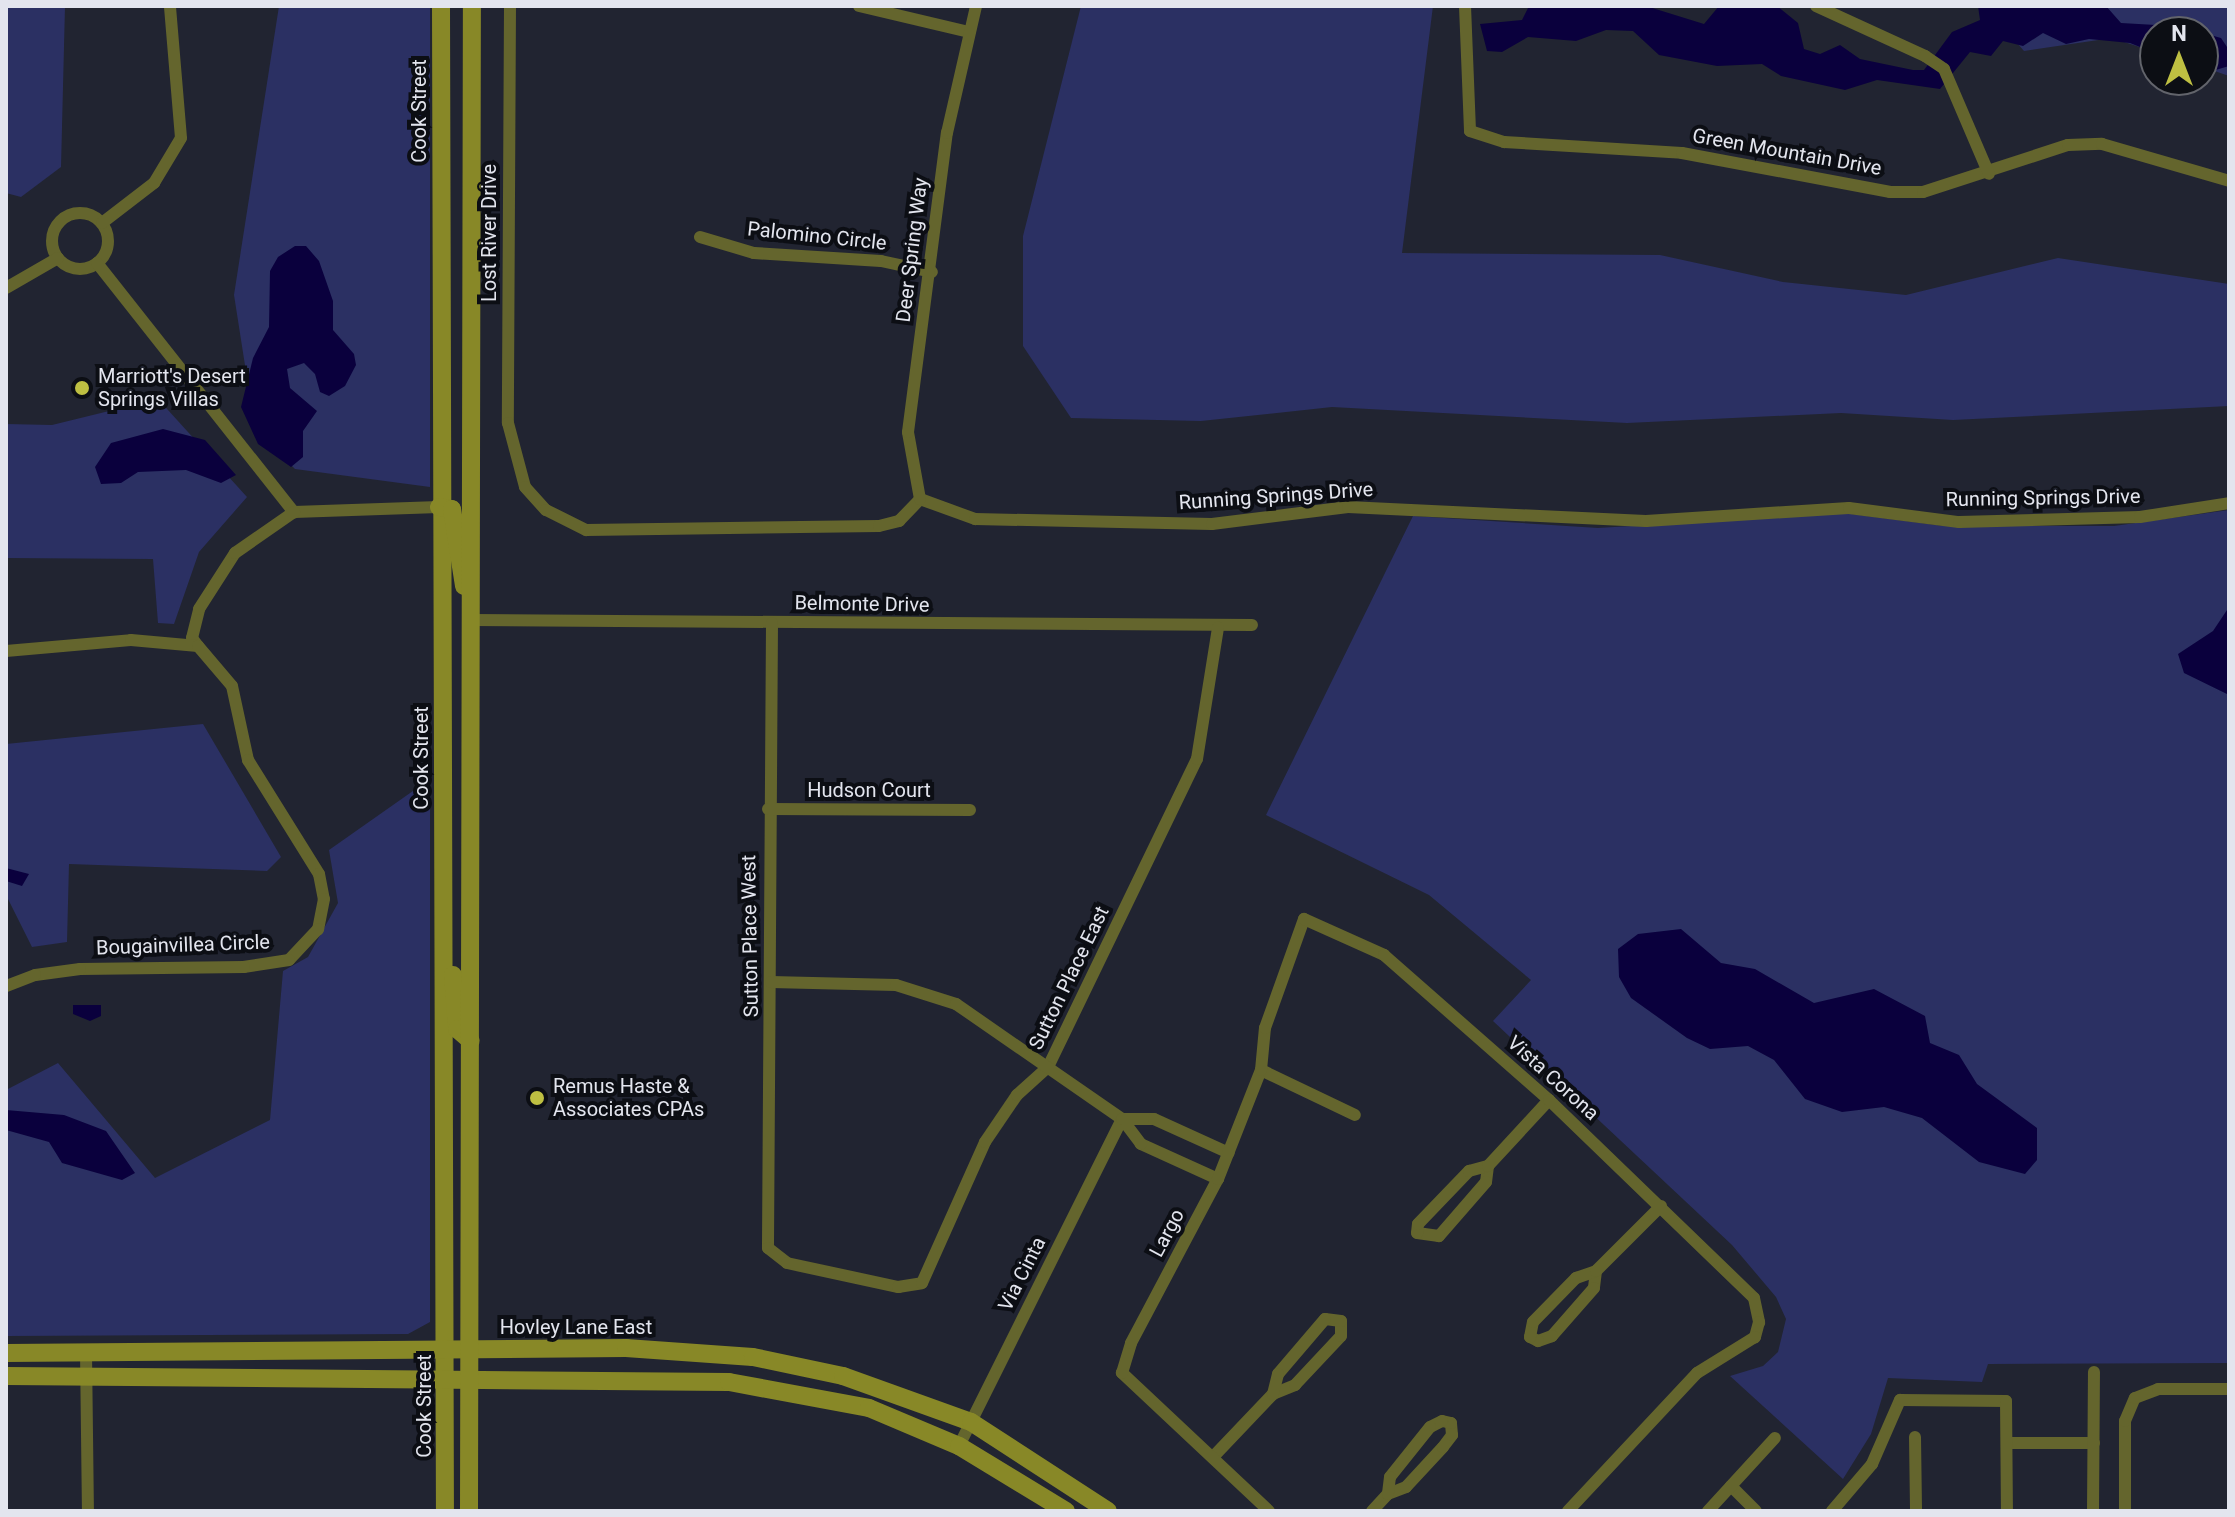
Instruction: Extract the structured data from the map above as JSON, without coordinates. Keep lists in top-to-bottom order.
{
  "streets": {
    "main road": ["Cook Street", "Hovley Lane East"],
    "street": [
      "Green Mountain Drive",
      "Lost River Drive",
      "Palomino Circle",
      "Deer Spring Way",
      "Running Springs Drive",
      "Belmonte Drive",
      "Hudson Court",
      "Sutton Place West",
      "Bougainvillea Circle",
      "Sutton Place East",
      "Vista Corona",
      "Largo",
      "Via Cinta"
    ]
  },
  "crossings": [
    ["Cook Street", "Hovley Lane East"],
    ["Lost River Drive", "Deer Spring Way"],
    ["Lost River Drive", "Running Springs Drive"],
    ["Palomino Circle", "Deer Spring Way"],
    ["Deer Spring Way", "Running Springs Drive"],
    ["Belmonte Drive", "Sutton Place West"],
    ["Belmonte Drive", "Sutton Place East"],
    ["Hudson Court", "Sutton Place West"],
    ["Sutton Place West", "Sutton Place East"],
    ["Vista Corona", "Largo"],
    ["Via Cinta", "Hovley Lane East"]
  ],
  "places": ["Marriott's Desert Springs Villas", "Remus Haste & Associates CPAs"],
  "north": "top"
}
